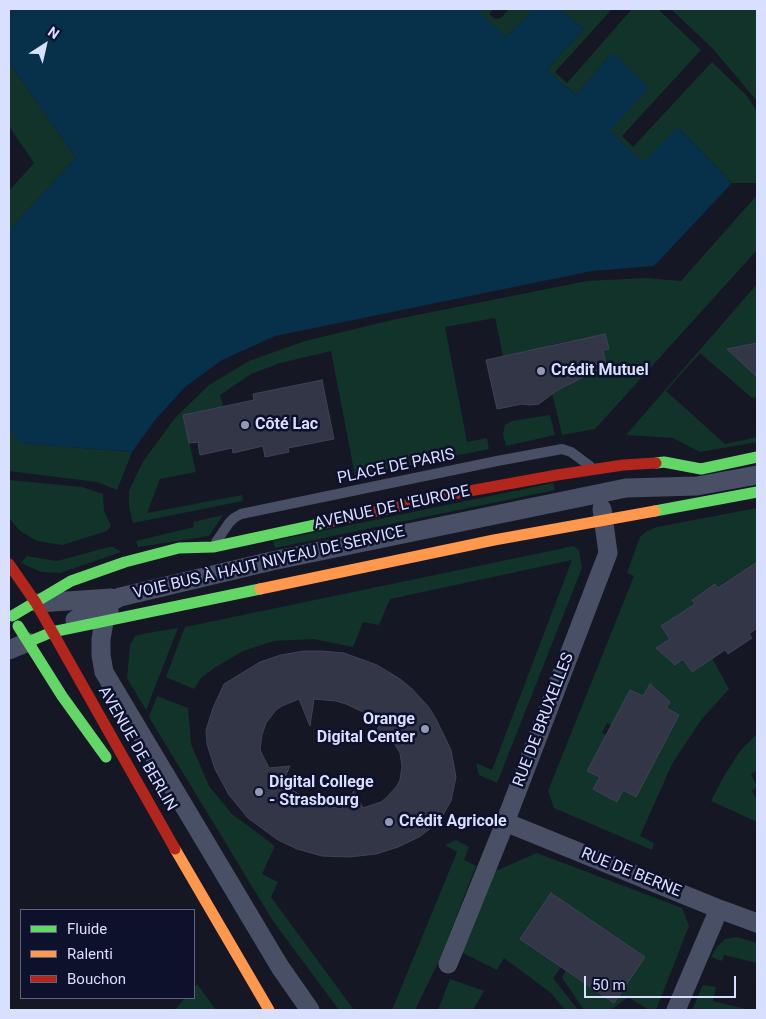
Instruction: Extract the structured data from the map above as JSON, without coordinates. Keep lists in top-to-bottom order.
{
  "streets": {
    "street": [
      "AVENUE DE L'EUROPE",
      "VOIE BUS À HAUT NIVEAU DE SERVICE",
      "RUE DE BRUXELLES",
      "AVENUE DE BERLIN",
      "RUE DE BERNE"
    ],
    "lane": ["PLACE DE PARIS"]
  },
  "crossings": [
    ["PLACE DE PARIS", "AVENUE DE L'EUROPE"],
    ["PLACE DE PARIS", "RUE DE BRUXELLES"],
    ["AVENUE DE L'EUROPE", "VOIE BUS À HAUT NIVEAU DE SERVICE"],
    ["AVENUE DE L'EUROPE", "RUE DE BRUXELLES"],
    ["AVENUE DE L'EUROPE", "AVENUE DE BERLIN"],
    ["VOIE BUS À HAUT NIVEAU DE SERVICE", "RUE DE BRUXELLES"],
    ["RUE DE BRUXELLES", "RUE DE BERNE"]
  ],
  "places": [
    "Crédit Mutuel",
    "Côté Lac",
    "Orange Digital Center",
    "Digital College - Strasbourg",
    "Crédit Agricole"
  ],
  "legend": ["Fluide", "Ralenti", "Bouchon"],
  "scale_bar": "50 m",
  "north": "top right"
}
